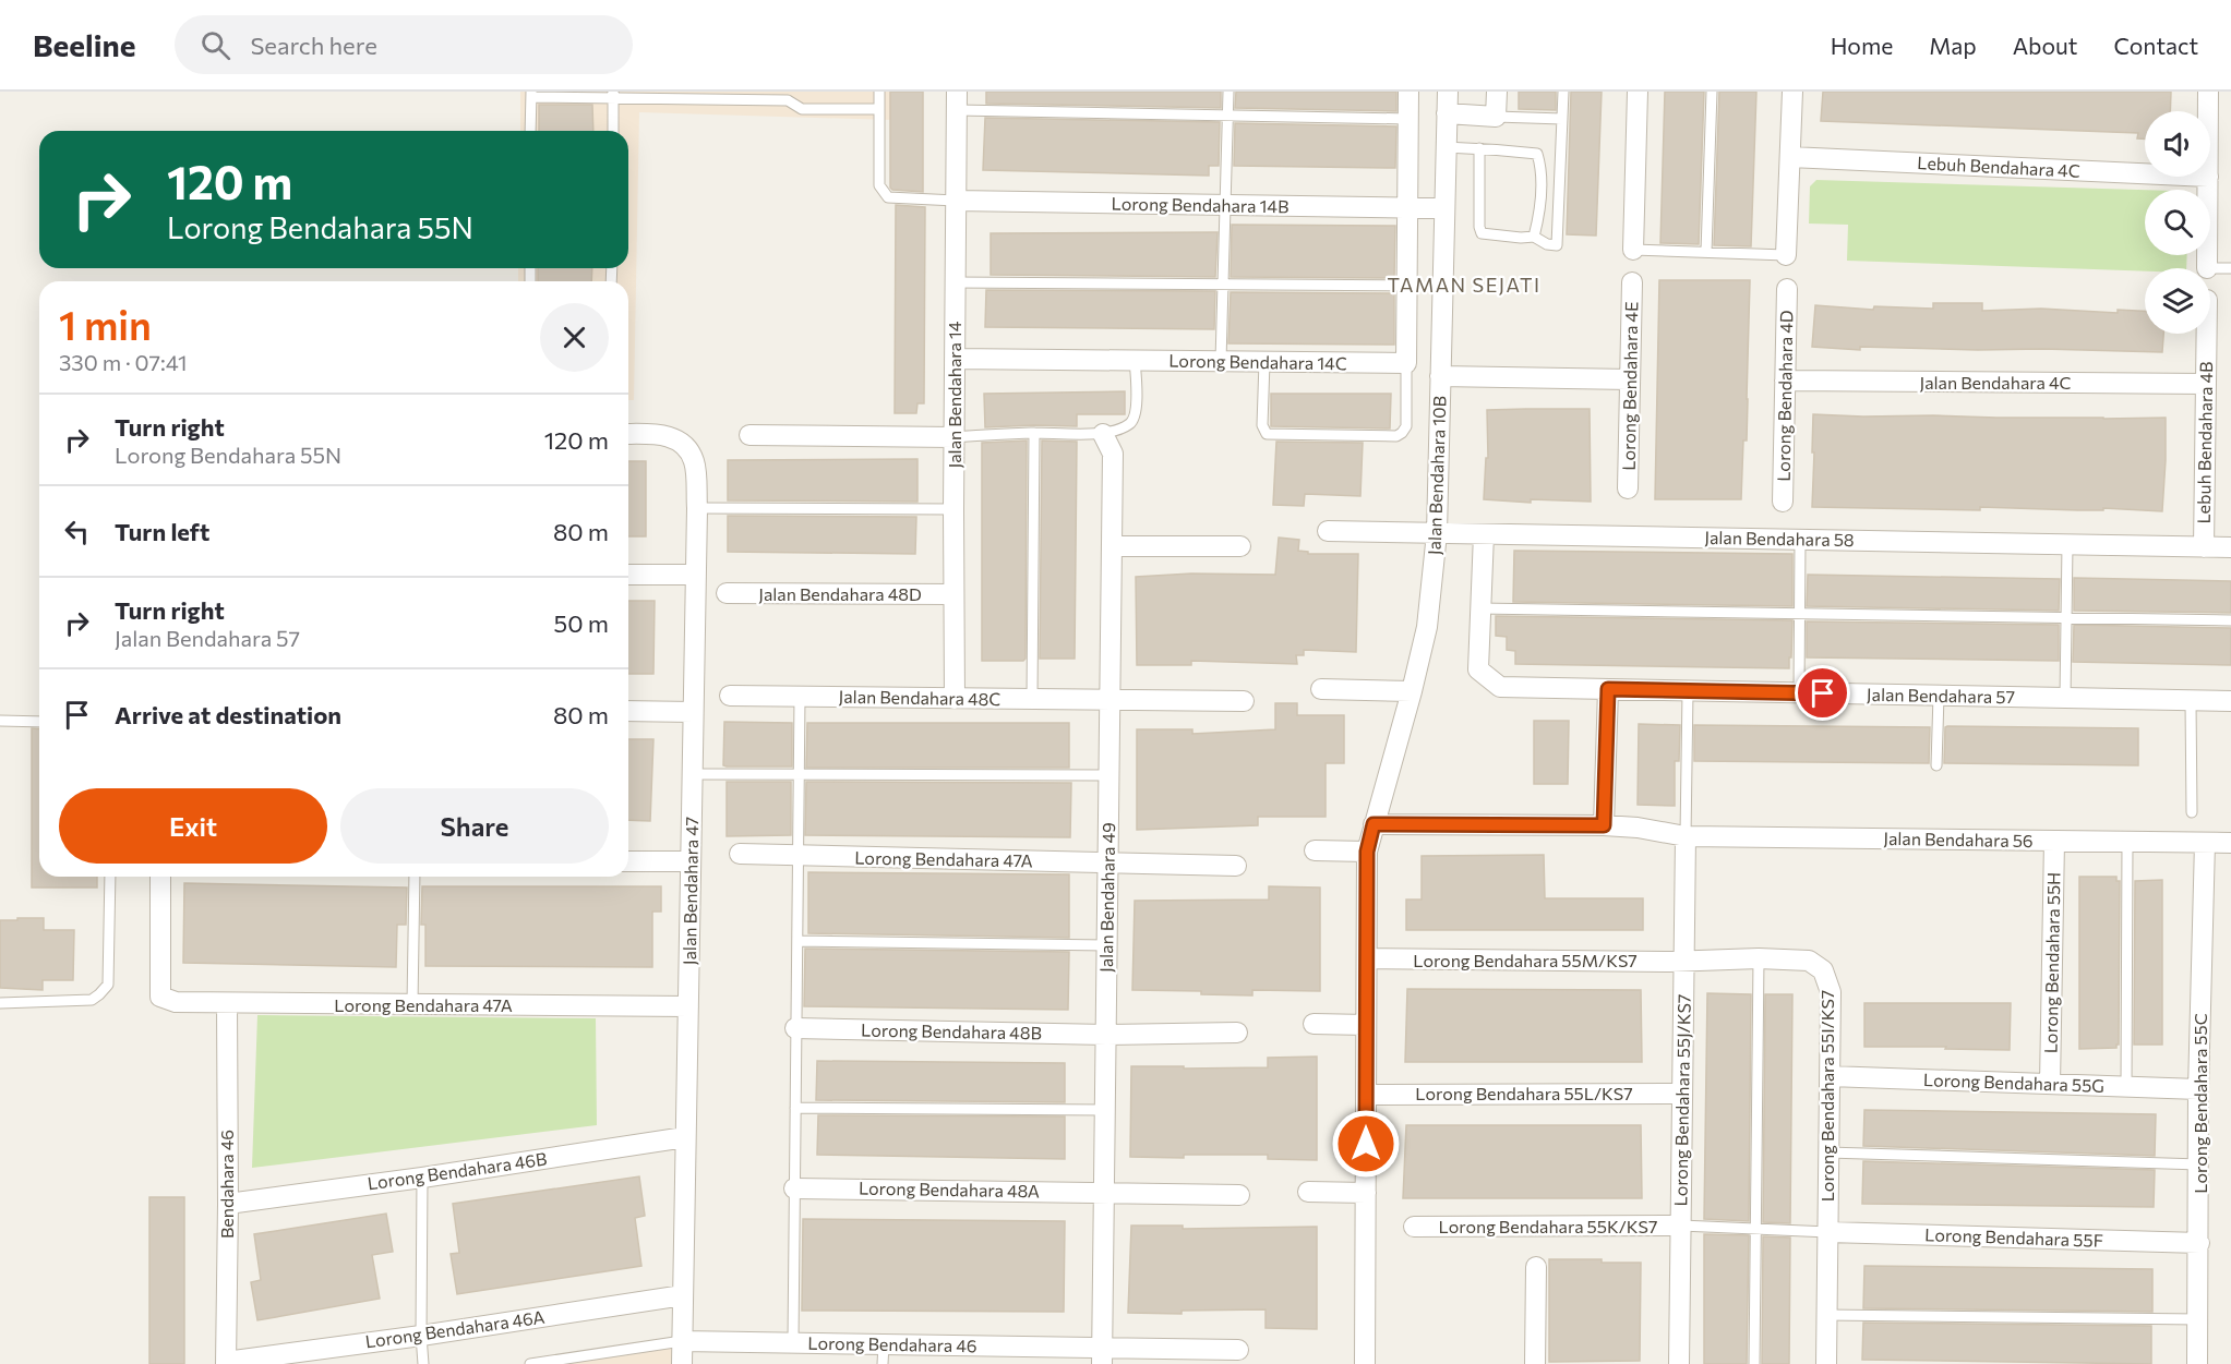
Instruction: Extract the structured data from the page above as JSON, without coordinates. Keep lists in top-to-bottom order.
{
  "streets": {
    "street": [
      "Lebuh Bendahara 4C",
      "Lorong Bendahara 14B",
      "Lorong Bendahara 14C",
      "Jalan Bendahara 4C",
      "Lorong Bendahara 4E",
      "Jalan Bendahara 14",
      "Lorong Bendahara 4D",
      "Lebuh Bendahara 4B",
      "Jalan Bendahara 10B",
      "Jalan Bendahara 58",
      "Jalan Bendahara 48D",
      "Jalan Bendahara 57",
      "Jalan Bendahara 48C",
      "Jalan Bendahara 56",
      "Lorong Bendahara 47A",
      "Jalan Bendahara 47",
      "Jalan Bendahara 49",
      "Lorong Bendahara 55M/KS7",
      "Lorong Bendahara 55H",
      "Lorong Bendahara 48B",
      "Lorong Bendahara 55G",
      "Lorong Bendahara 55L/KS7",
      "Lorong Bendahara 55I/KS7",
      "Lorong Bendahara 55J/KS7",
      "Lorong Bendahara 55C",
      "Lorong Bendahara 46B",
      "Bendahara 46",
      "Lorong Bendahara 48A",
      "Lorong Bendahara 55K/KS7",
      "Lorong Bendahara 55F",
      "Lorong Bendahara 46A",
      "Lorong Bendahara 46"
    ]
  },
  "crossings": [
    ["Lorong Bendahara 14B", "Jalan Bendahara 14"],
    ["Lorong Bendahara 14B", "Jalan Bendahara 10B"],
    ["Lorong Bendahara 14C", "Jalan Bendahara 14"],
    ["Jalan Bendahara 4C", "Lorong Bendahara 4D"],
    ["Jalan Bendahara 4C", "Lebuh Bendahara 4B"],
    ["Jalan Bendahara 14", "Jalan Bendahara 48D"],
    ["Jalan Bendahara 14", "Jalan Bendahara 48C"],
    ["Lebuh Bendahara 4B", "Jalan Bendahara 58"],
    ["Jalan Bendahara 10B", "Jalan Bendahara 58"],
    ["Jalan Bendahara 10B", "Jalan Bendahara 56"],
    ["Jalan Bendahara 10B", "Lorong Bendahara 55M/KS7"],
    ["Jalan Bendahara 10B", "Lorong Bendahara 55L/KS7"],
    ["Jalan Bendahara 58", "Jalan Bendahara 57"],
    ["Jalan Bendahara 48C", "Jalan Bendahara 49"],
    ["Jalan Bendahara 56", "Lorong Bendahara 55H"],
    ["Jalan Bendahara 56", "Lorong Bendahara 55J/KS7"],
    ["Jalan Bendahara 56", "Lorong Bendahara 55C"],
    ["Lorong Bendahara 47A", "Jalan Bendahara 47"],
    ["Lorong Bendahara 47A", "Jalan Bendahara 49"],
    ["Lorong Bendahara 47A", "Bendahara 46"],
    ["Jalan Bendahara 47", "Lorong Bendahara 46B"],
    ["Jalan Bendahara 47", "Lorong Bendahara 46A"],
    ["Jalan Bendahara 47", "Lorong Bendahara 46"],
    ["Jalan Bendahara 49", "Lorong Bendahara 48B"],
    ["Jalan Bendahara 49", "Lorong Bendahara 48A"],
    ["Jalan Bendahara 49", "Lorong Bendahara 46"],
    ["Lorong Bendahara 55M/KS7", "Lorong Bendahara 55I/KS7"],
    ["Lorong Bendahara 55M/KS7", "Lorong Bendahara 55J/KS7"],
    ["Lorong Bendahara 55H", "Lorong Bendahara 55G"],
    ["Lorong Bendahara 55G", "Lorong Bendahara 55I/KS7"],
    ["Lorong Bendahara 55G", "Lorong Bendahara 55C"],
    ["Lorong Bendahara 55L/KS7", "Lorong Bendahara 55J/KS7"],
    ["Lorong Bendahara 55I/KS7", "Lorong Bendahara 55J/KS7"],
    ["Lorong Bendahara 55I/KS7", "Lorong Bendahara 55F"],
    ["Lorong Bendahara 55J/KS7", "Lorong Bendahara 55K/KS7"],
    ["Lorong Bendahara 55C", "Lorong Bendahara 55F"],
    ["Lorong Bendahara 46B", "Bendahara 46"],
    ["Bendahara 46", "Lorong Bendahara 46A"]
  ],
  "districts": ["TAMAN SEJATI"],
  "page": {
    "header": "Beeline",
    "search": "Search here",
    "nav": [
      "Home",
      "Map",
      "About",
      "Contact"
    ],
    "turn": ["120 m", "Lorong Bendahara 55N"],
    "heading": ["1 min", "330 m · 07:41"],
    "list": [
      {
        "name": "Turn right",
        "note": "Lorong Bendahara 55N",
        "value": "120 m"
      },
      {
        "name": "Turn left",
        "value": "80 m"
      },
      {
        "name": "Turn right",
        "note": "Jalan Bendahara 57",
        "value": "50 m"
      },
      {
        "name": "Arrive at destination",
        "value": "80 m"
      }
    ],
    "buttons": ["Exit", "Share"]
  }
}
